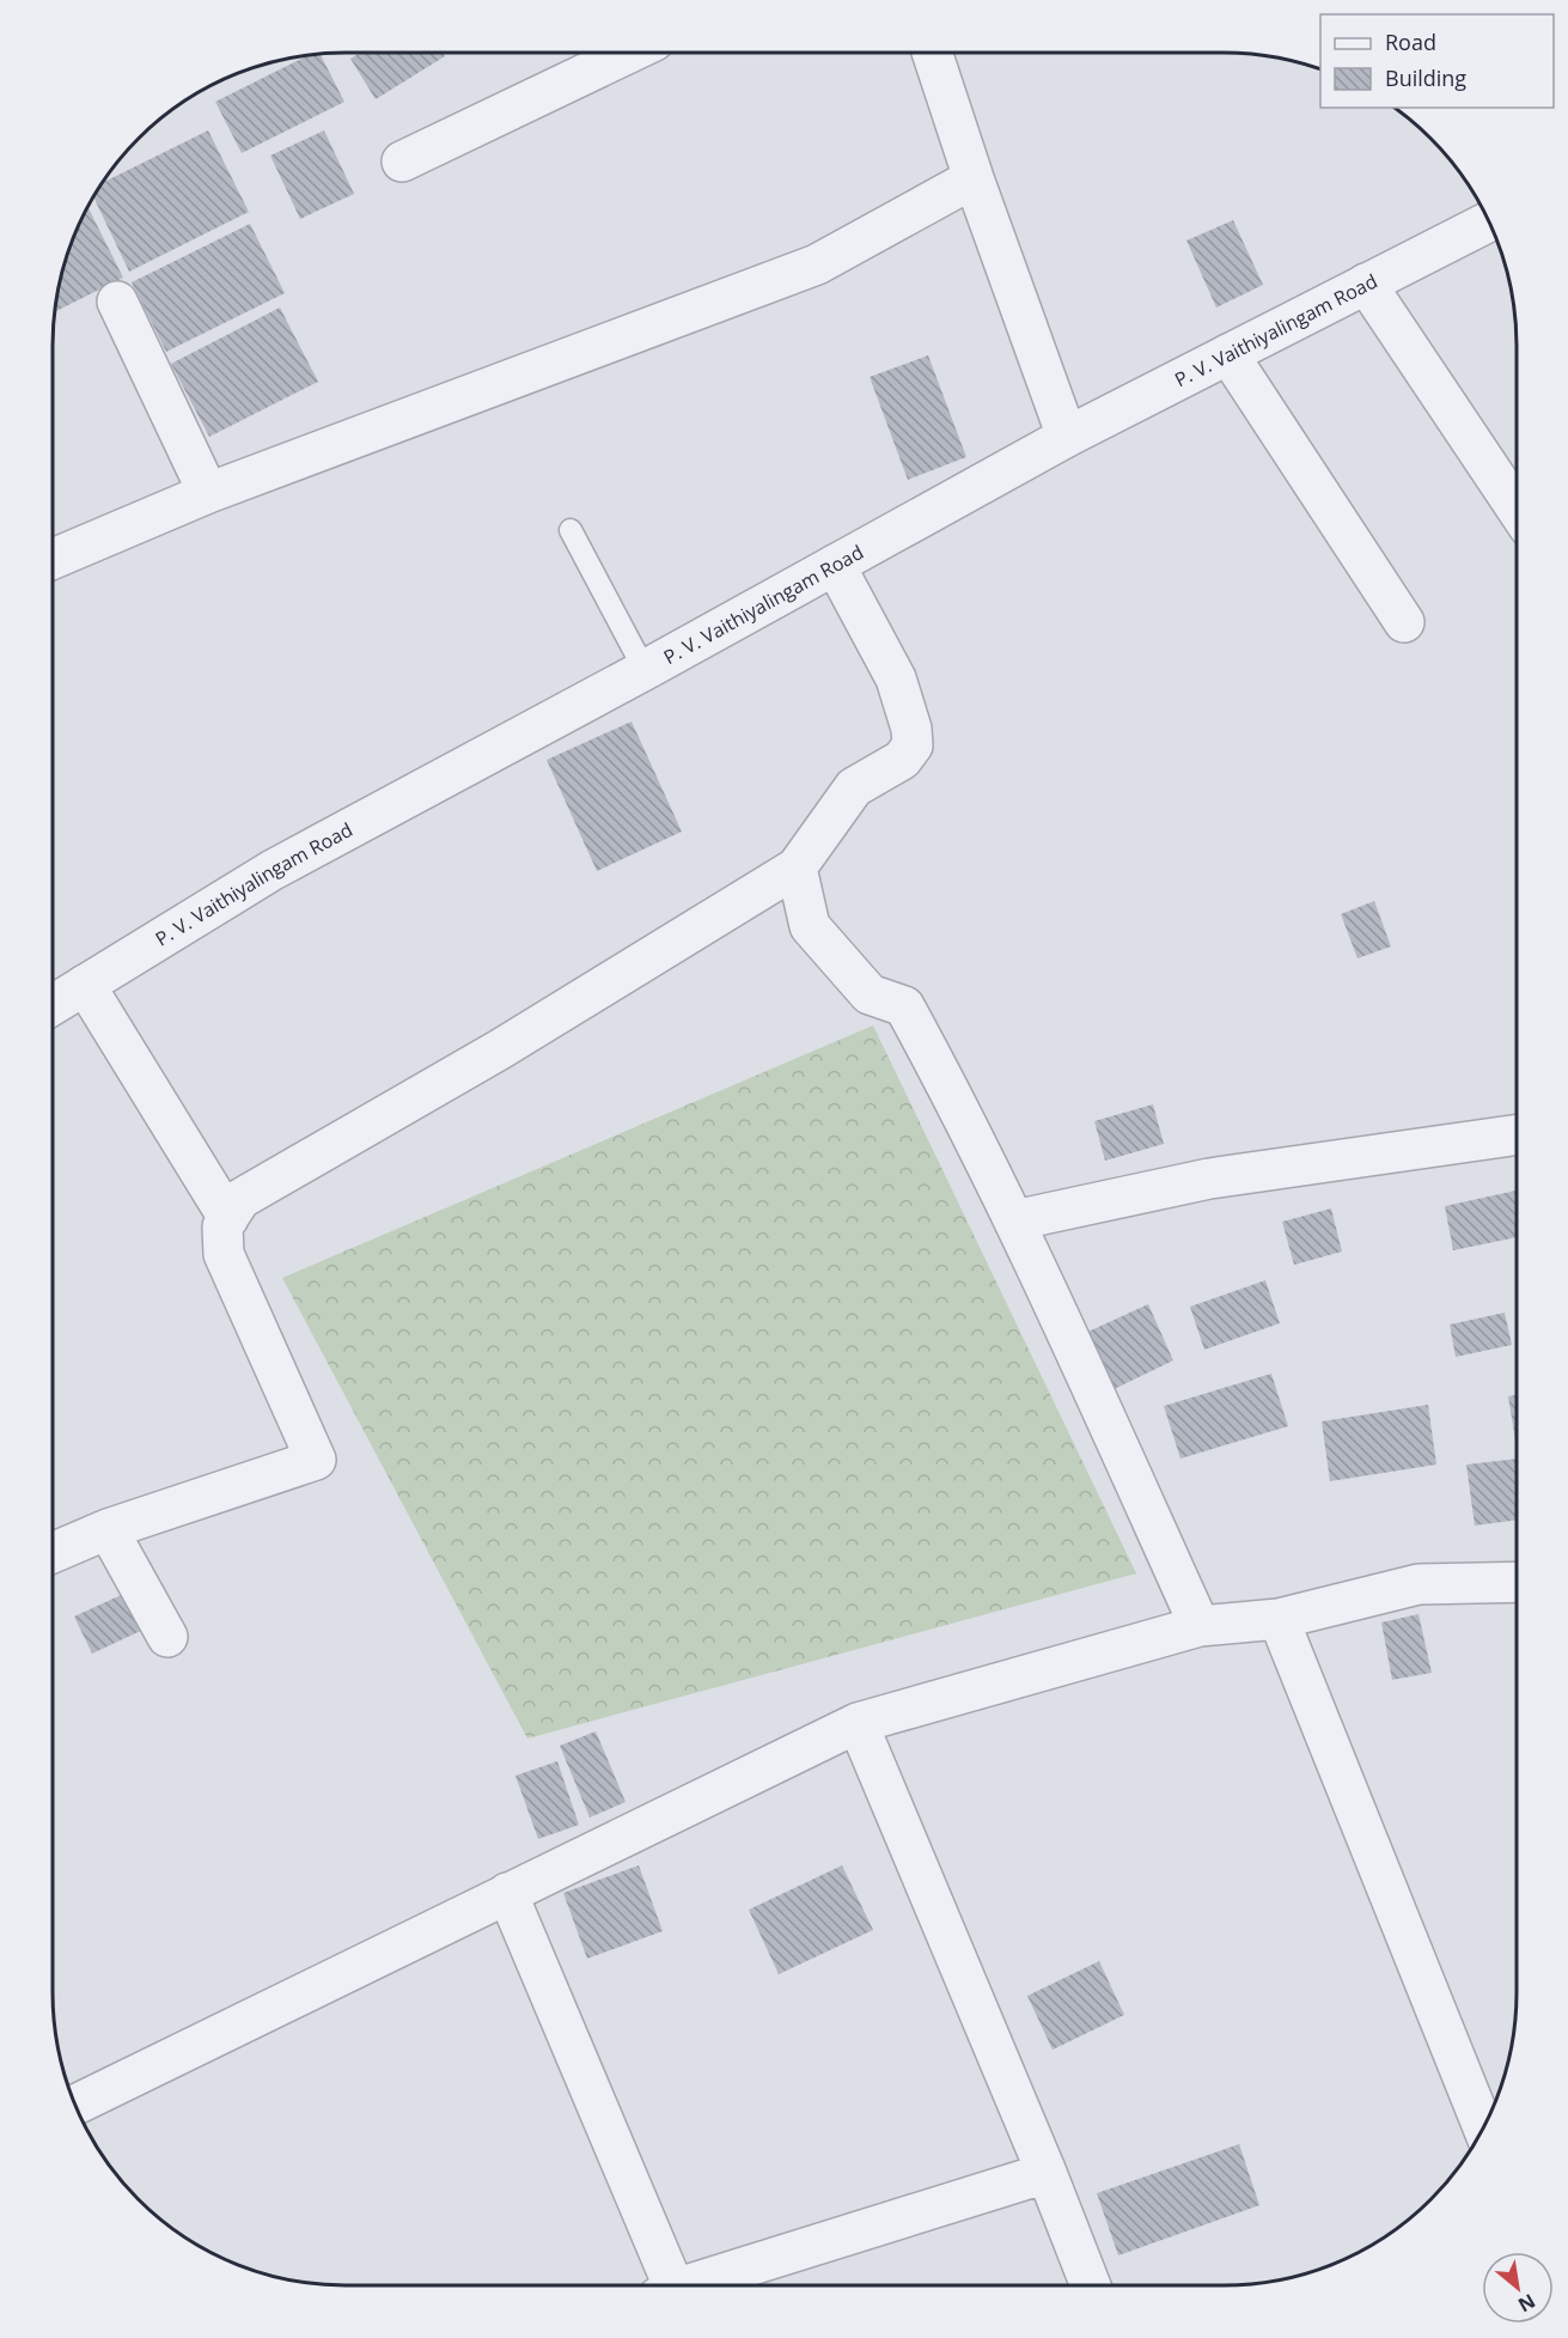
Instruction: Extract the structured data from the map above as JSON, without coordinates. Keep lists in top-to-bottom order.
{
  "streets": {
    "street": ["P. V. Vaithiyalingam Road"]
  },
  "legend": ["Road", "Building"],
  "north": "bottom right"
}
